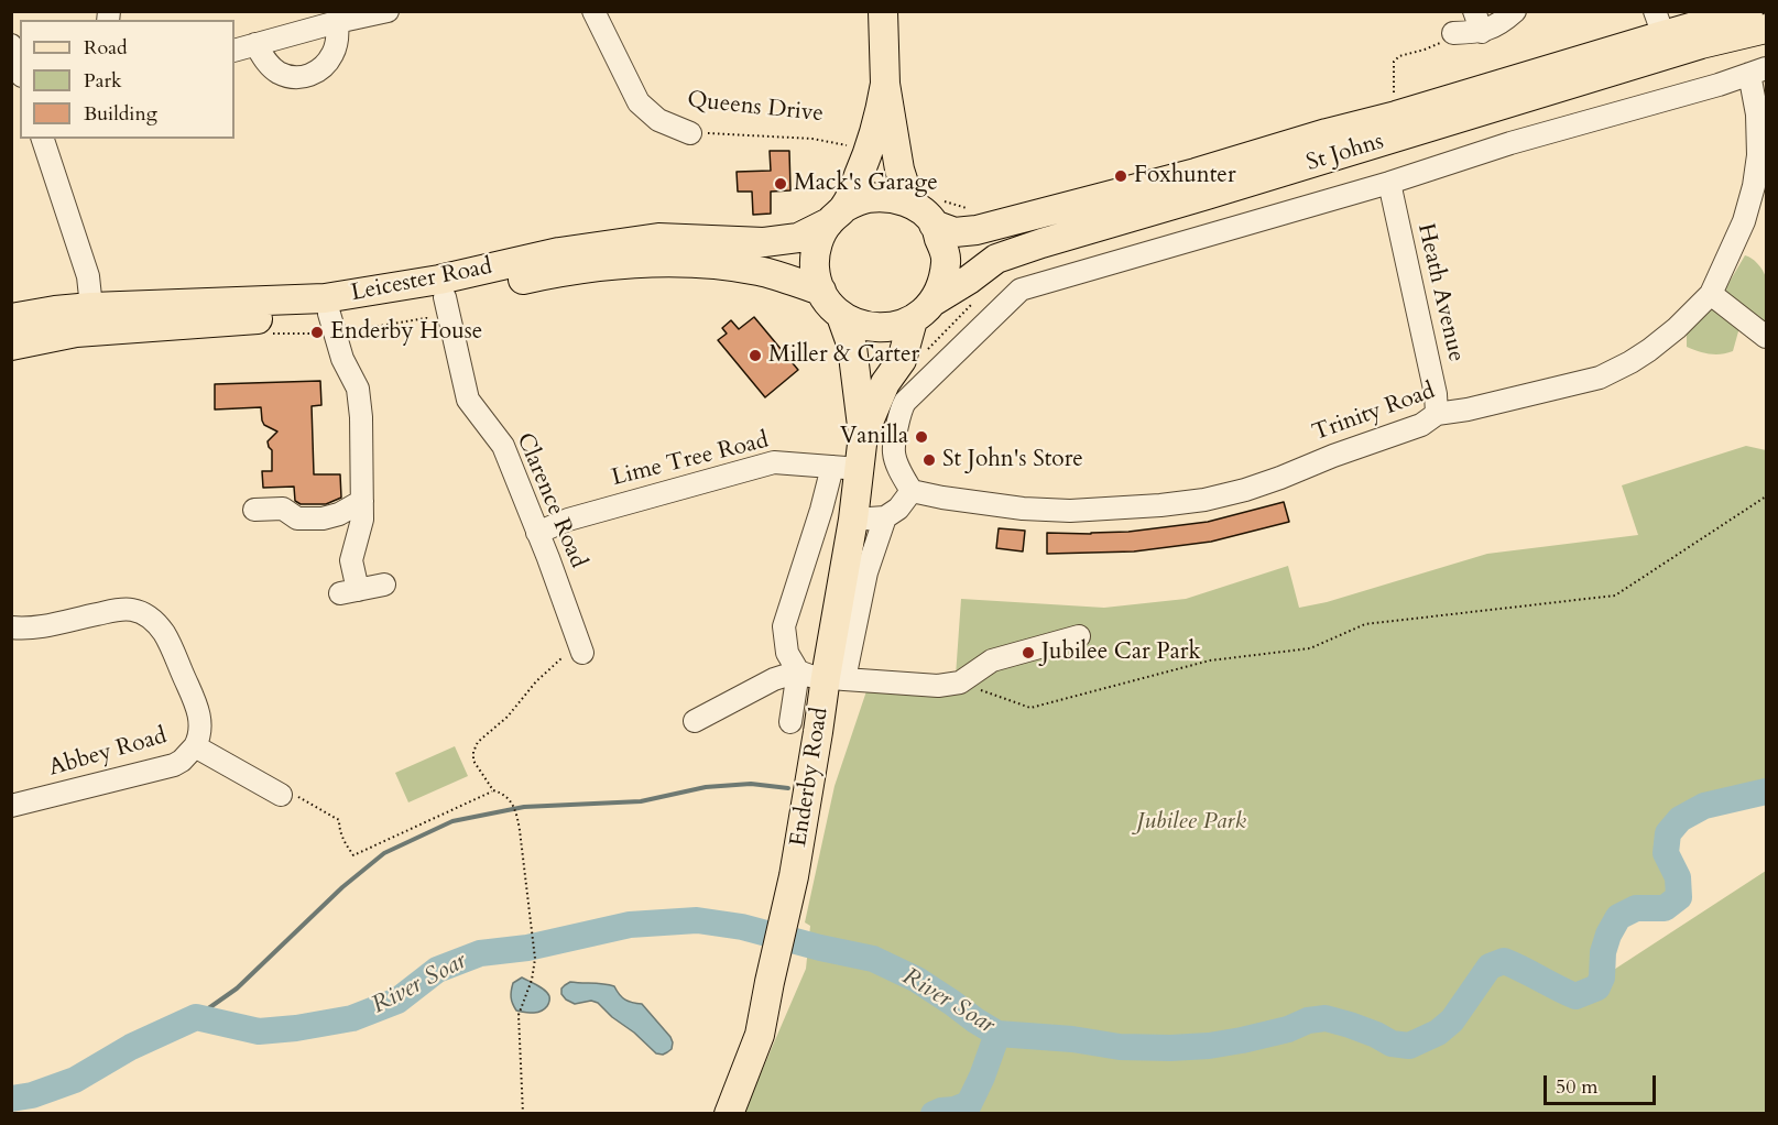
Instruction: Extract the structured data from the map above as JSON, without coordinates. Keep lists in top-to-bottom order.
{
  "streets": {
    "main road": ["St Johns", "Leicester Road", "Enderby Road"],
    "street": [
      "Queens Drive",
      "Heath Avenue",
      "Trinity Road",
      "Lime Tree Road",
      "Clarence Road",
      "Abbey Road"
    ]
  },
  "crossings": [
    ["St Johns", "Leicester Road"],
    ["St Johns", "Enderby Road"],
    ["Leicester Road", "Clarence Road"],
    ["Leicester Road", "Enderby Road"],
    ["Heath Avenue", "Trinity Road"],
    ["Lime Tree Road", "Clarence Road"],
    ["Lime Tree Road", "Enderby Road"]
  ],
  "water": ["River Soar"],
  "parks": ["Jubilee Park"],
  "places": [
    "Foxhunter",
    "Mack's Garage",
    "Enderby House",
    "Miller & Carter",
    "Vanilla",
    "St John's Store",
    "Jubilee Car Park"
  ],
  "legend": ["Road", "Park", "Building"],
  "scale_bar": "50 m"
}
